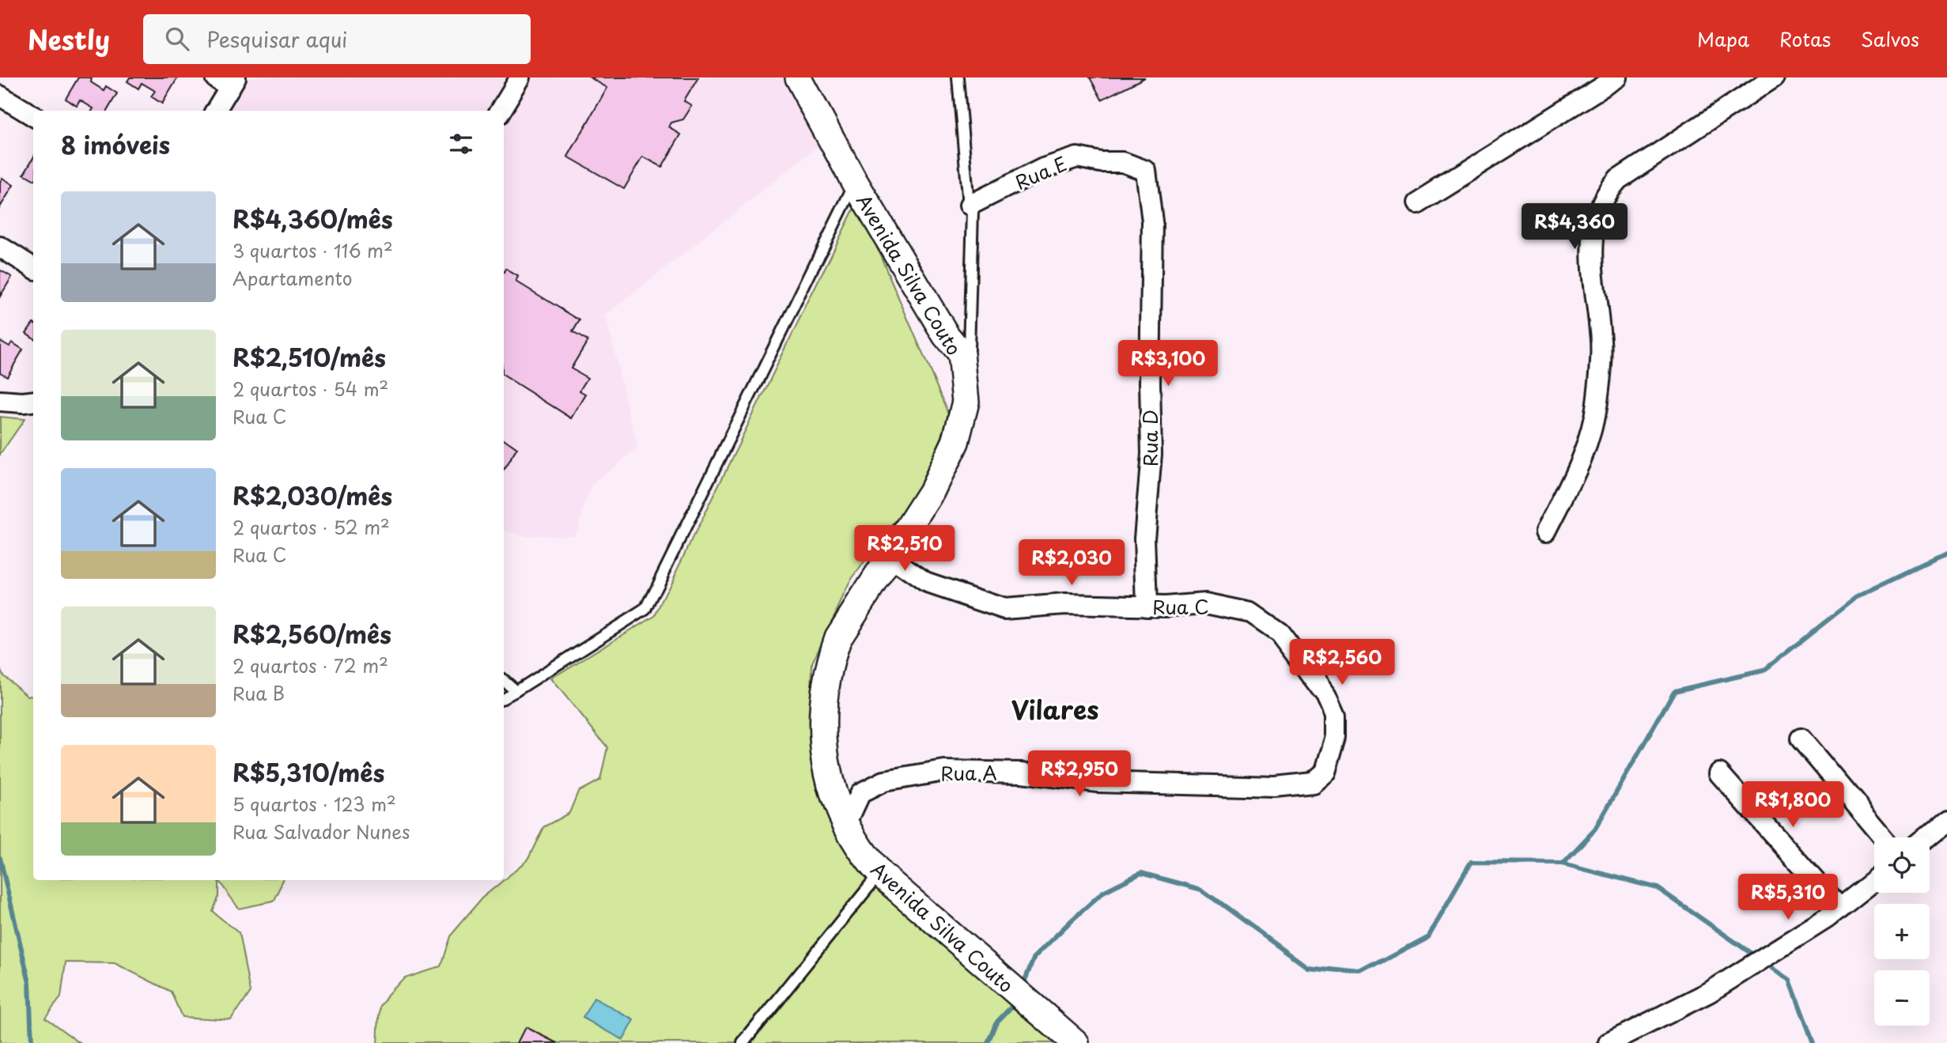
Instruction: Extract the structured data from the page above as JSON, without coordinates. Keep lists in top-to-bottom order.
{
  "streets": {
    "main road": ["Avenida Silva Couto"],
    "street": [
      "Rua E",
      "Rua D",
      "Rua C",
      "Rua A"
    ]
  },
  "crossings": [
    ["Rua E", "Rua D"],
    ["Avenida Silva Couto", "Rua C"],
    ["Avenida Silva Couto", "Rua A"],
    ["Rua D", "Rua C"],
    ["Rua C", "Rua A"]
  ],
  "districts": ["Vilares"],
  "page": {
    "header": "Nestly",
    "search": "Pesquisar aqui",
    "nav": ["Mapa", "Rotas", "Salvos"],
    "heading": "8 imóveis",
    "list": [
      {
        "name": "R$4,360/mês",
        "note": "3 quartos · 116 m² · Apartamento"
      },
      {
        "name": "R$2,510/mês",
        "note": "2 quartos · 54 m² · Rua C"
      },
      {
        "name": "R$2,030/mês",
        "note": "2 quartos · 52 m² · Rua C"
      },
      {
        "name": "R$2,560/mês",
        "note": "2 quartos · 72 m² · Rua B"
      },
      {
        "name": "R$5,310/mês",
        "note": "5 quartos · 123 m² · Rua Salvador Nunes"
      }
    ],
    "price": [
      "R$4,360",
      "R$3,100",
      "R$2,510",
      "R$2,030",
      "R$2,560",
      "R$2,950",
      "R$1,800",
      "R$5,310"
    ],
    "map_buttons": ["+", "−"]
  }
}
